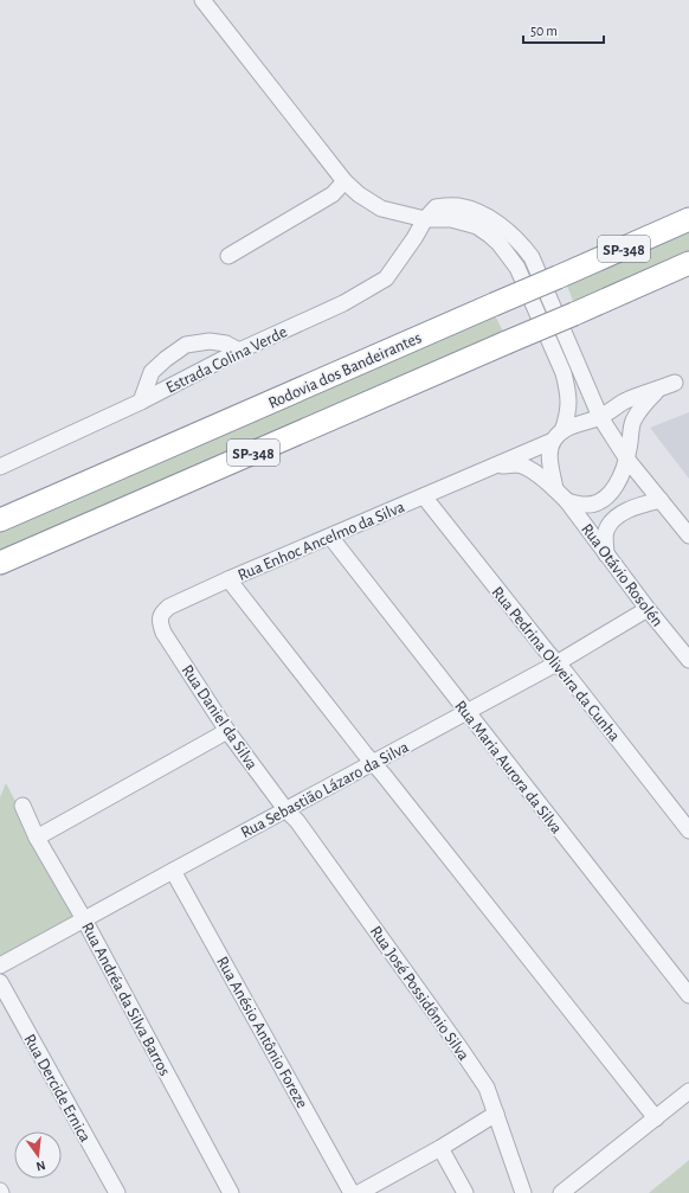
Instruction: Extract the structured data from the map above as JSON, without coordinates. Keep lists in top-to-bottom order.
{
  "streets": {
    "highway": ["SP-348", "Rodovia dos Bandeirantes"],
    "street": [
      "Estrada Colina Verde",
      "Rua Enhoc Ancelmo da Silva",
      "Rua Otávio Rosolén",
      "Rua Pedrina Oliveira da Cunha",
      "Rua Daniel da Silva",
      "Rua Maria Aurora da Silva",
      "Rua Sebastião Lázaro da Silva",
      "Rua José Possidônio Silva",
      "Rua Andréa da Silva Barros",
      "Rua Anésio Antônio Foreze",
      "Rua Dercide Ernica"
    ]
  },
  "crossings": [
    ["Estrada Colina Verde", "Rua Enhoc Ancelmo da Silva"],
    ["Estrada Colina Verde", "Rua Otávio Rosolén"],
    ["Rua Enhoc Ancelmo da Silva", "Rua Otávio Rosolén"],
    ["Rua Enhoc Ancelmo da Silva", "Rua Pedrina Oliveira da Cunha"],
    ["Rua Enhoc Ancelmo da Silva", "Rua Daniel da Silva"],
    ["Rua Enhoc Ancelmo da Silva", "Rua Maria Aurora da Silva"],
    ["Rua Otávio Rosolén", "Rua Sebastião Lázaro da Silva"],
    ["Rua Pedrina Oliveira da Cunha", "Rua Sebastião Lázaro da Silva"],
    ["Rua Daniel da Silva", "Rua Sebastião Lázaro da Silva"],
    ["Rua Daniel da Silva", "Rua José Possidônio Silva"],
    ["Rua Maria Aurora da Silva", "Rua Sebastião Lázaro da Silva"],
    ["Rua Sebastião Lázaro da Silva", "Rua José Possidônio Silva"],
    ["Rua Sebastião Lázaro da Silva", "Rua Andréa da Silva Barros"],
    ["Rua Sebastião Lázaro da Silva", "Rua Anésio Antônio Foreze"]
  ],
  "scale_bar": "50 m",
  "north": "bottom"
}
